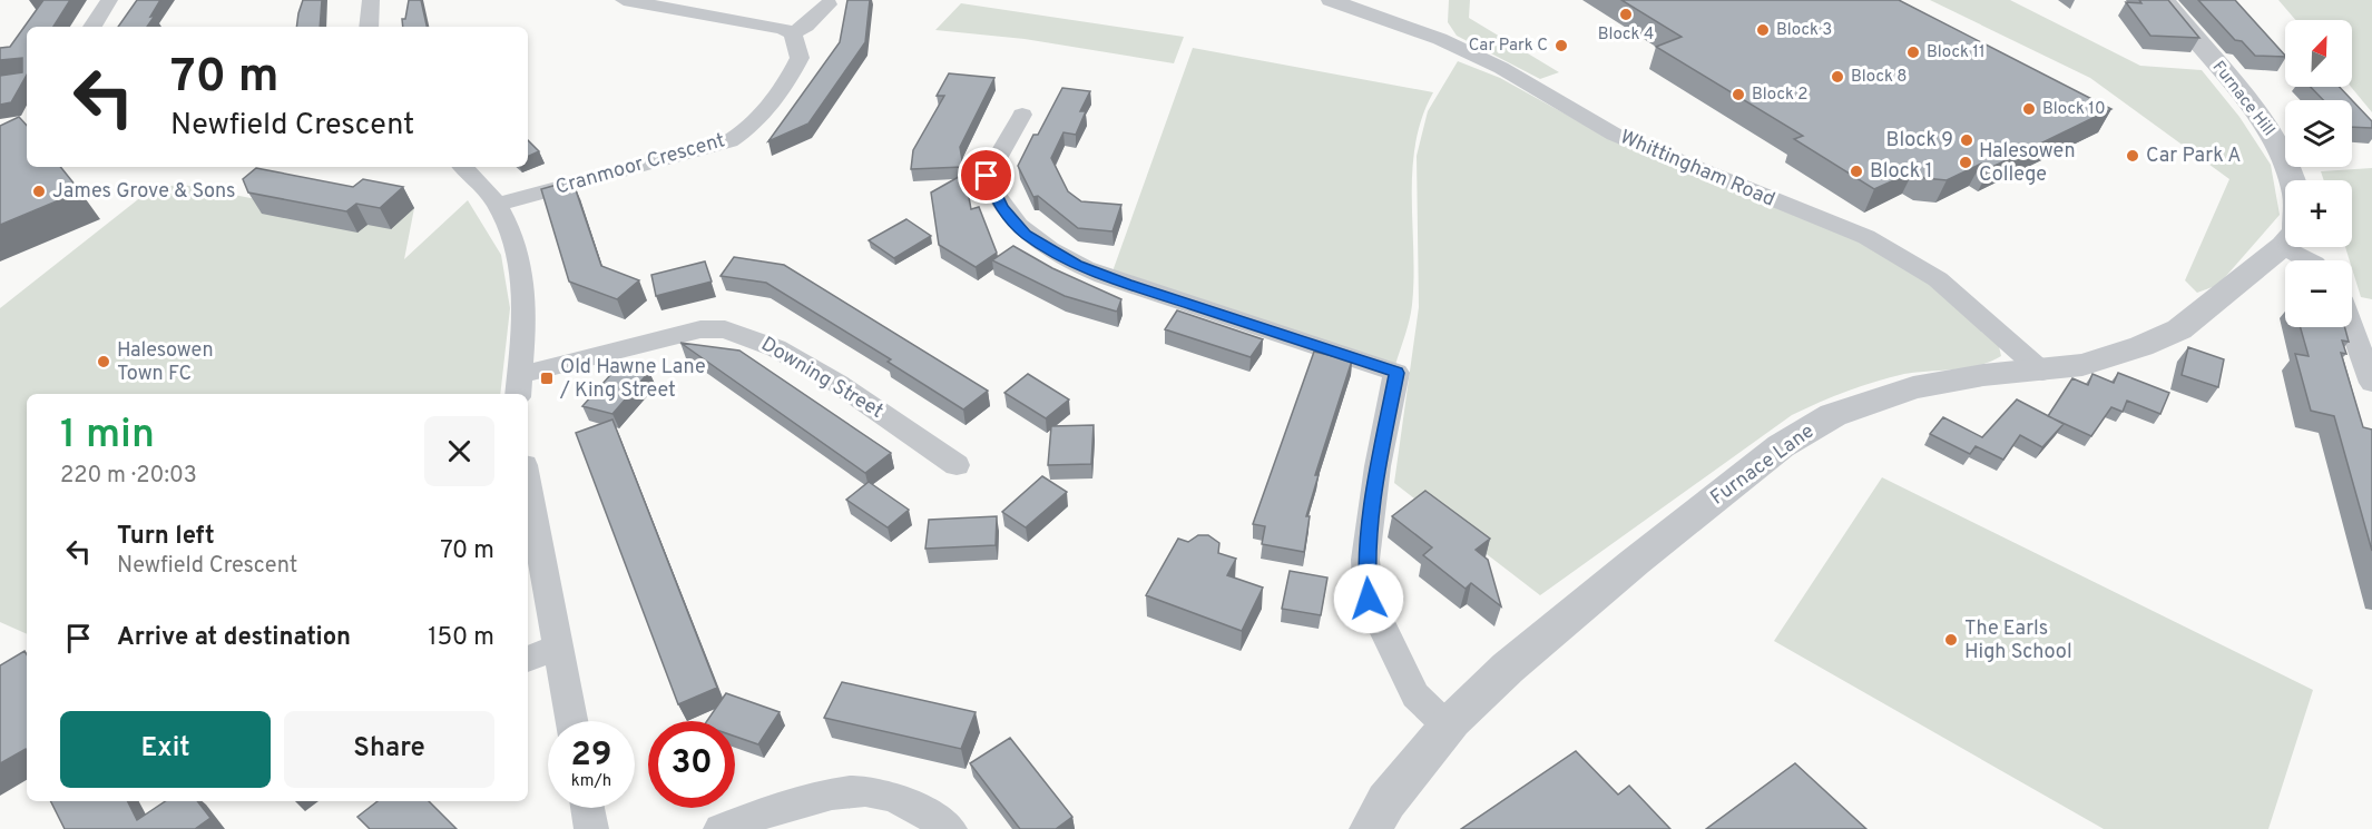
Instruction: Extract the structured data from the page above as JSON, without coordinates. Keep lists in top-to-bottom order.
{
  "streets": {
    "street": [
      "Furnace Hill",
      "Cranmoor Crescent",
      "Whittingham Road",
      "Downing Street",
      "Furnace Lane"
    ]
  },
  "crossings": [
    ["Furnace Hill", "Furnace Lane"],
    ["Whittingham Road", "Furnace Lane"]
  ],
  "places": {
    "other": [
      "Block 4",
      "Block 3",
      "Car Park C",
      "Block 11",
      "Block 8",
      "Block 2",
      "Block 10",
      "Block 9",
      "Car Park A",
      "Halesowen College",
      "Block 1",
      "James Grove & Sons",
      "Halesowen Town FC",
      "The Earls High School"
    ],
    "transit": ["Old Hawne Lane / King Street"]
  },
  "north": "top right",
  "page": {
    "map_buttons": ["+", "−"],
    "turn": ["70 m", "Newfield Crescent"],
    "heading": ["1 min", "220 m · 20:03"],
    "list": [
      {
        "name": "Turn left",
        "note": "Newfield Crescent",
        "value": "70 m"
      },
      {
        "name": "Arrive at destination",
        "value": "150 m"
      }
    ],
    "buttons": ["Exit", "Share"],
    "speed": "29 km/h",
    "limit": "30"
  }
}
